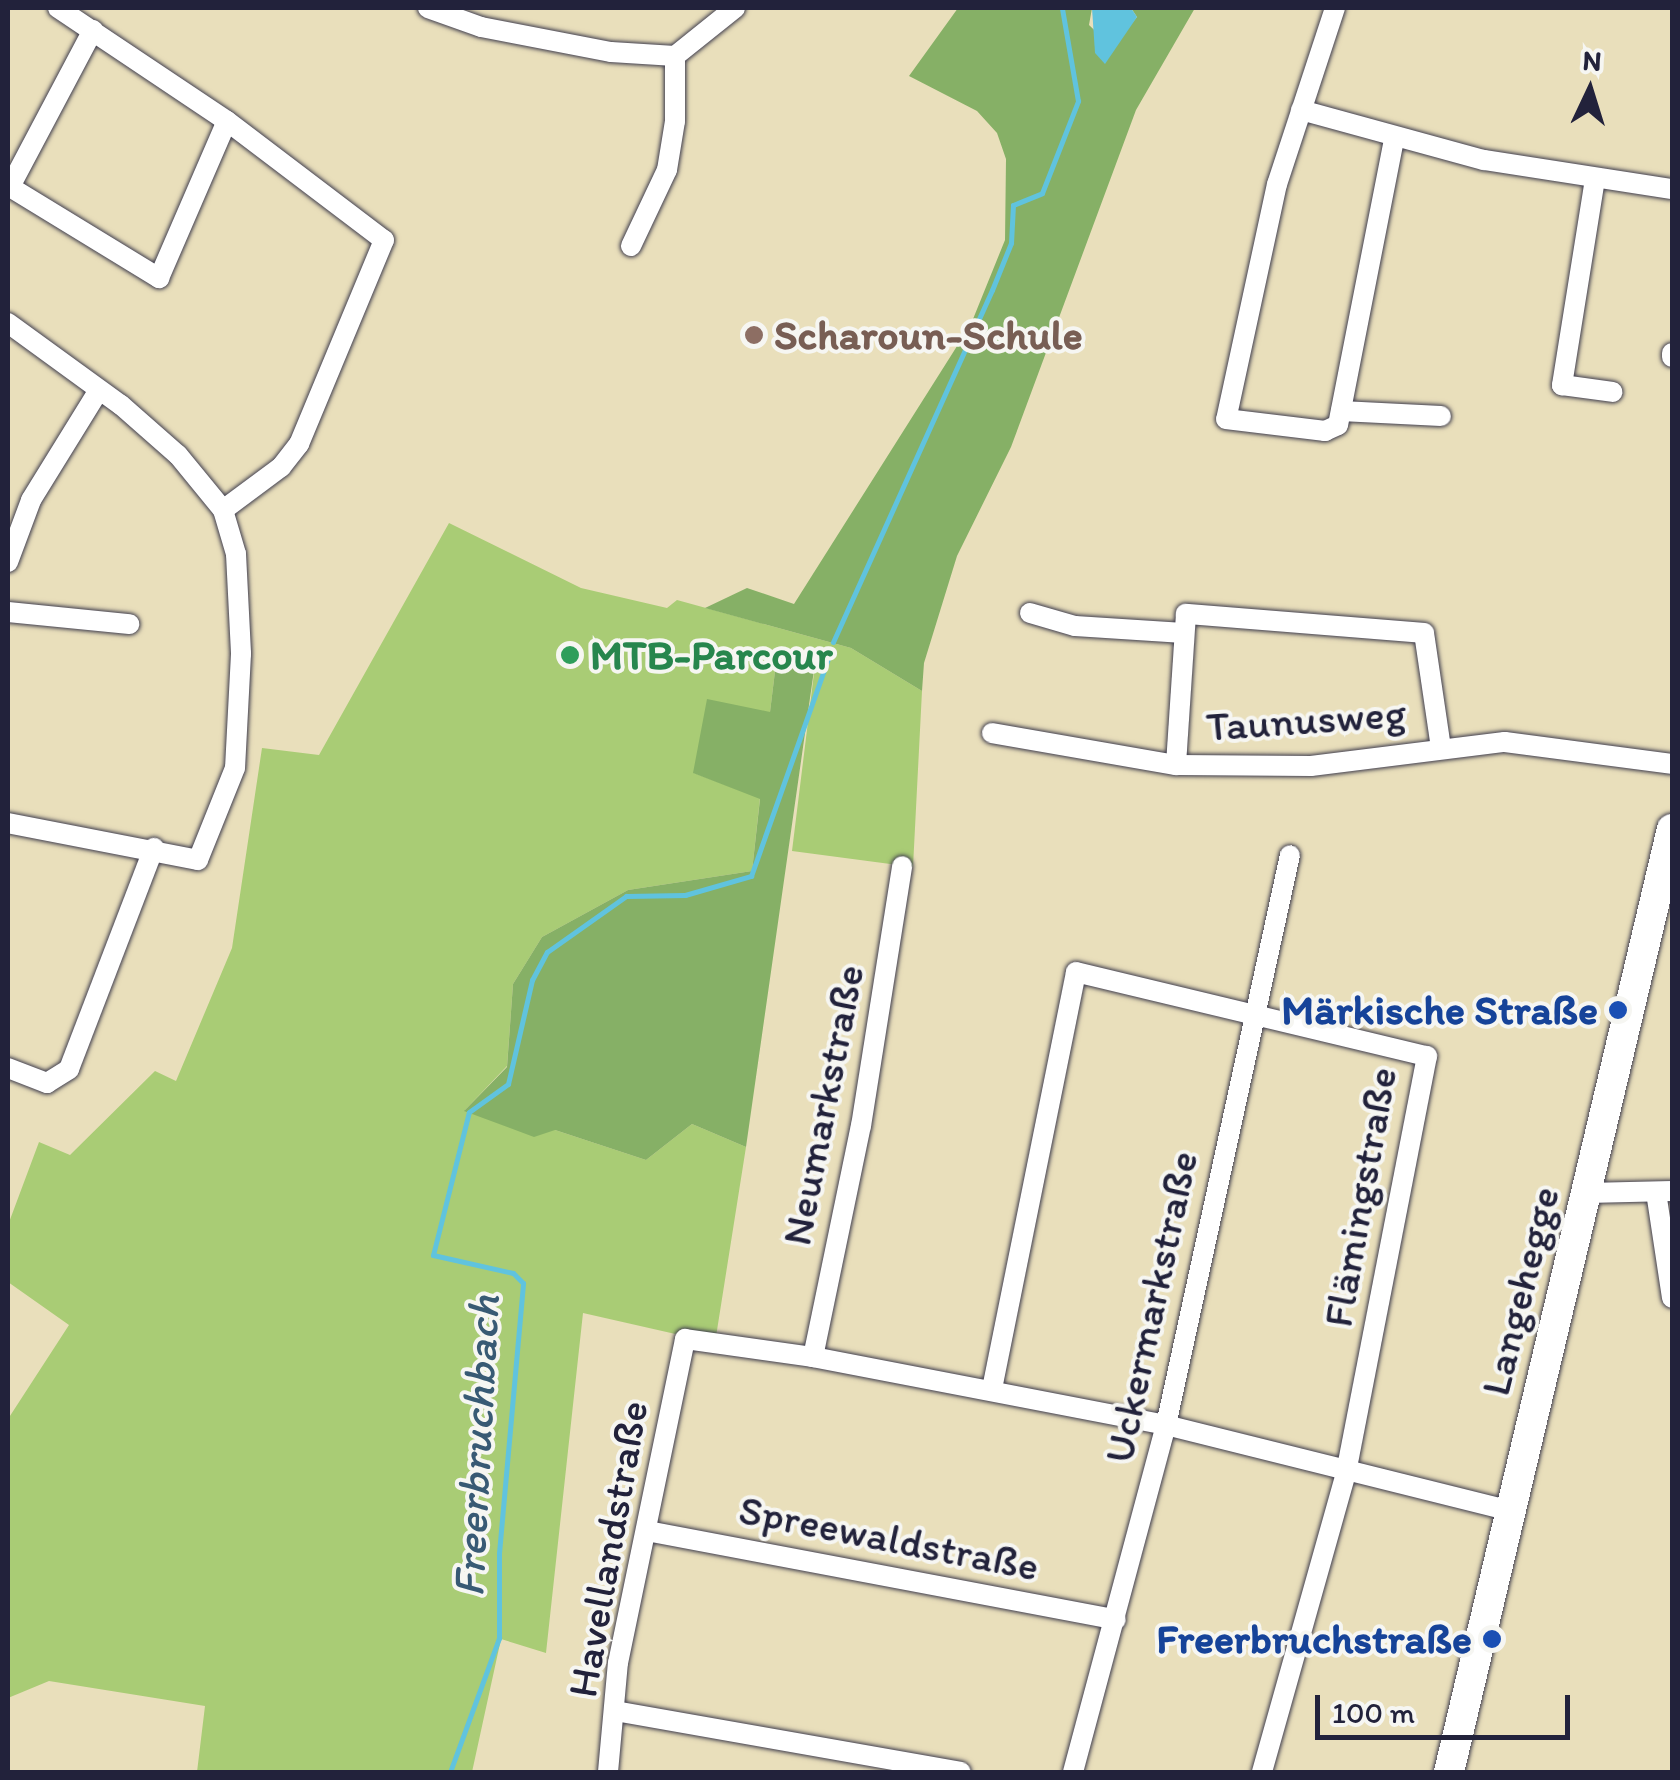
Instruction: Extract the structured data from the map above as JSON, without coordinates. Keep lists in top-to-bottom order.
{
  "streets": {
    "street": [
      "Taunusweg",
      "Neumarkstraße",
      "Flämingstraße",
      "Langehegge",
      "Uckermarkstraße",
      "Spreewaldstraße",
      "Havellandstraße"
    ]
  },
  "crossings": [
    ["Neumarkstraße", "Havellandstraße"],
    ["Flämingstraße", "Uckermarkstraße"],
    ["Uckermarkstraße", "Spreewaldstraße"],
    ["Spreewaldstraße", "Havellandstraße"]
  ],
  "water": ["Freerbruchbach"],
  "places": [
    "Scharoun-Schule",
    "MTB-Parcour",
    "Märkische Straße",
    "Freerbruchstraße"
  ],
  "scale_bar": "100 m",
  "north": "top"
}
